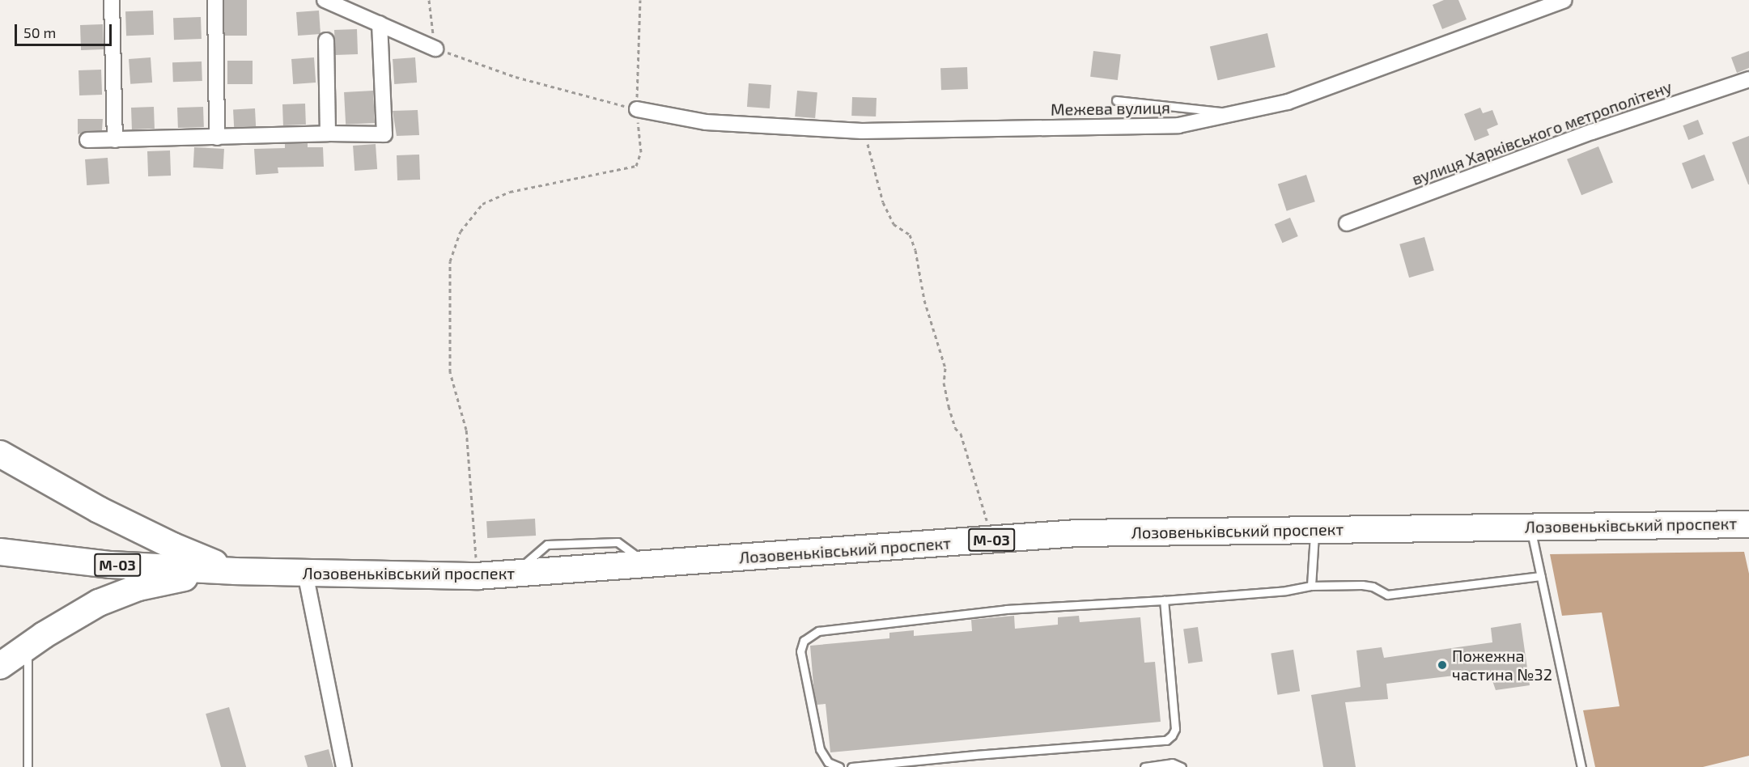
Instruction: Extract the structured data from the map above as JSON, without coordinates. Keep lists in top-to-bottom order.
{
  "streets": {
    "highway": ["Лозовеньківський проспект", "М-03"],
    "street": ["Межева вулиця", "вулиця Харківського метрополітену"]
  },
  "places": ["Пожежна частина №32"],
  "scale_bar": "50 m"
}
